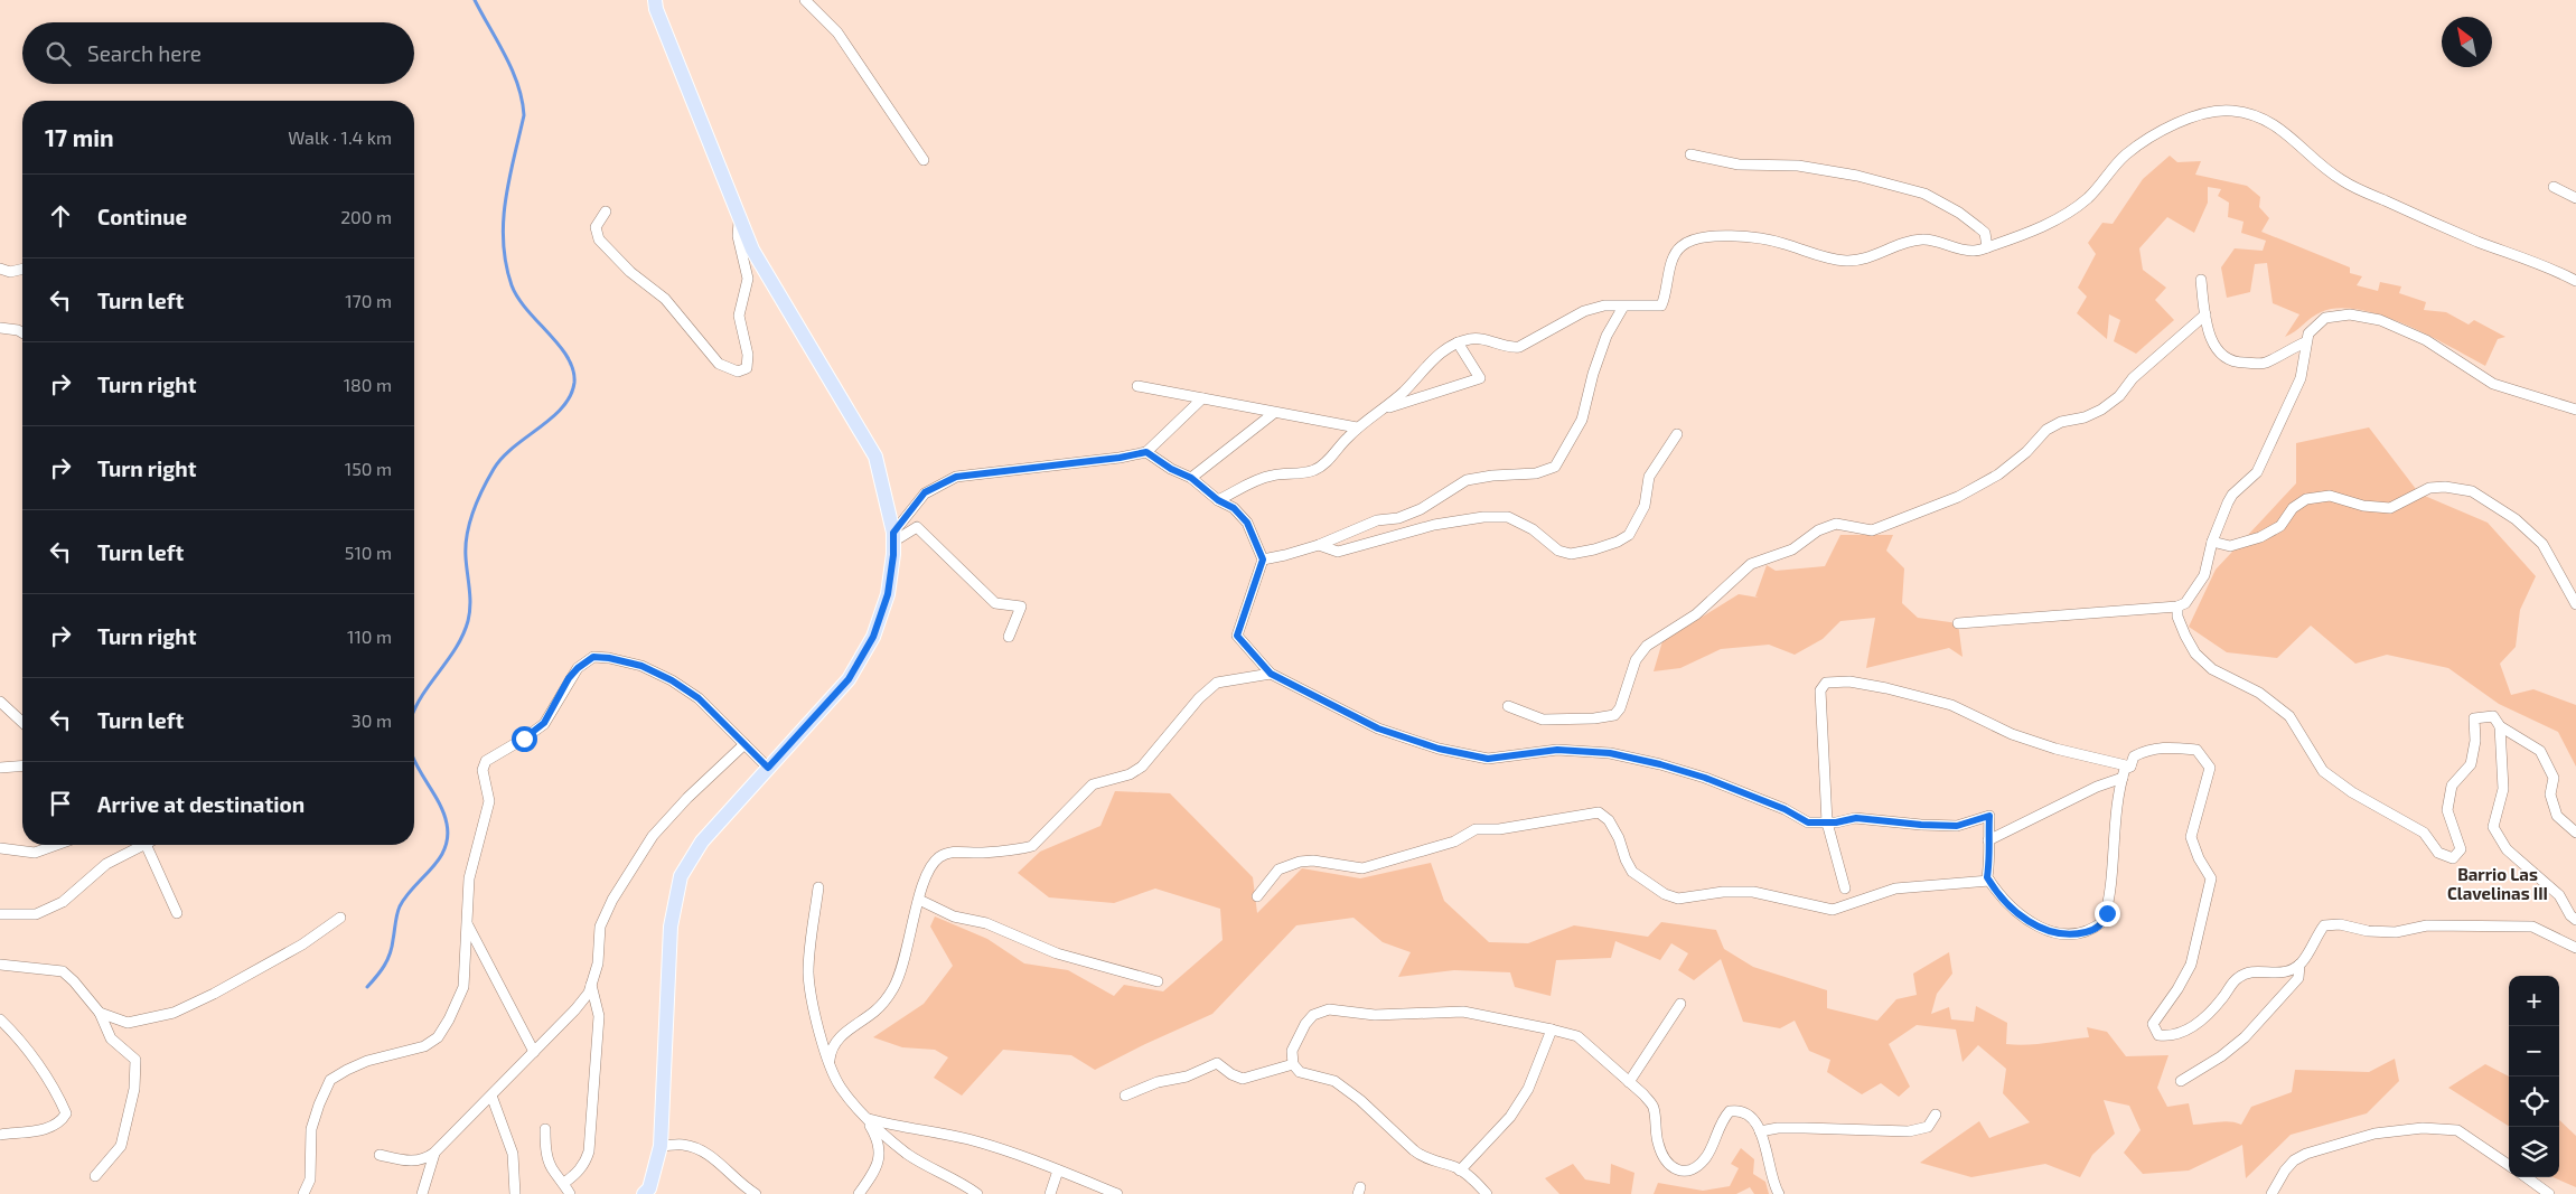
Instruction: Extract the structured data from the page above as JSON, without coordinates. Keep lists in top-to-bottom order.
{
  "districts": ["Barrio Las Clavelinas III"],
  "north": "top left",
  "page": {
    "search": "Search here",
    "heading": ["17 min", "Walk · 1.4 km"],
    "list": [
      ["Continue", "200 m"],
      ["Turn left", "170 m"],
      ["Turn right", "180 m"],
      ["Turn right", "150 m"],
      ["Turn left", "510 m"],
      ["Turn right", "110 m"],
      ["Turn left", "30 m"],
      "Arrive at destination"
    ],
    "map_buttons": ["+", "−"]
  }
}
